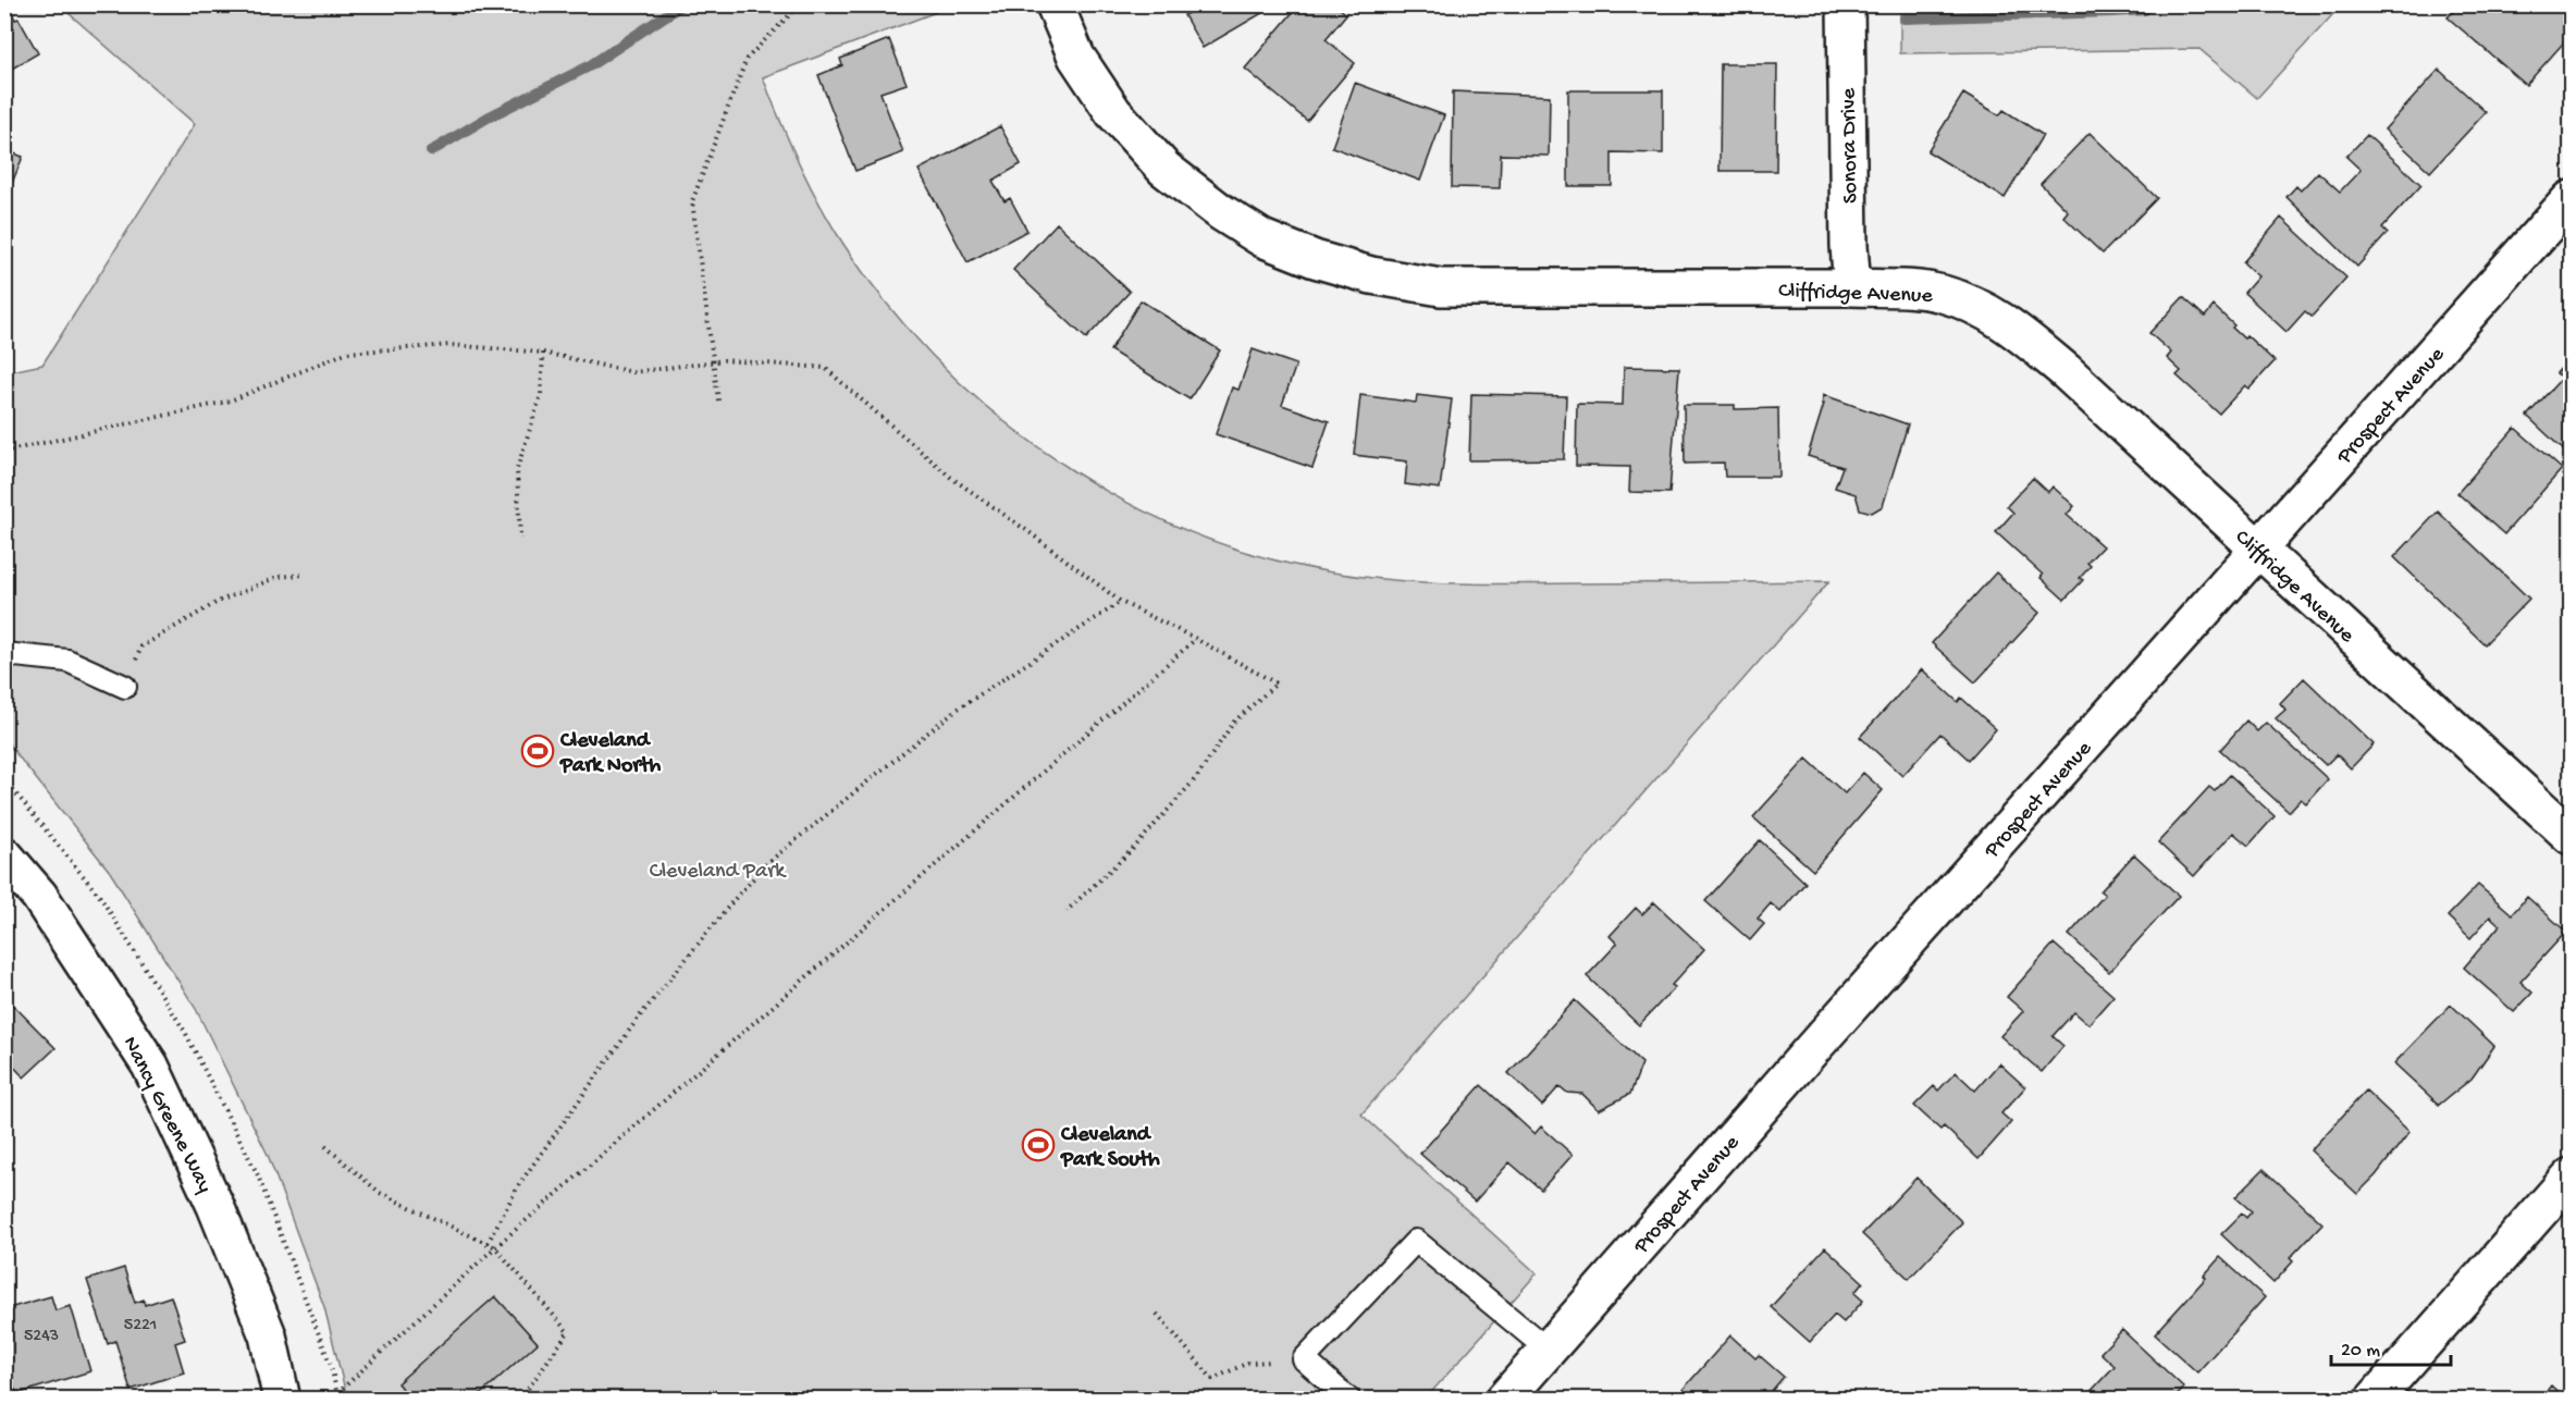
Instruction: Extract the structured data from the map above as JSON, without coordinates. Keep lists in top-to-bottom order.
{
  "streets": {
    "street": [
      "Sonora Drive",
      "Cliffridge Avenue",
      "Prospect Avenue",
      "Nancy Greene Way"
    ]
  },
  "crossings": [
    ["Sonora Drive", "Cliffridge Avenue"],
    ["Cliffridge Avenue", "Prospect Avenue"]
  ],
  "parks": ["Cleveland Park"],
  "places": {
    "sports": ["Cleveland Park North", "Cleveland Park South"]
  },
  "house_numbers": ["5221", "5243"],
  "scale_bar": "20 m"
}
